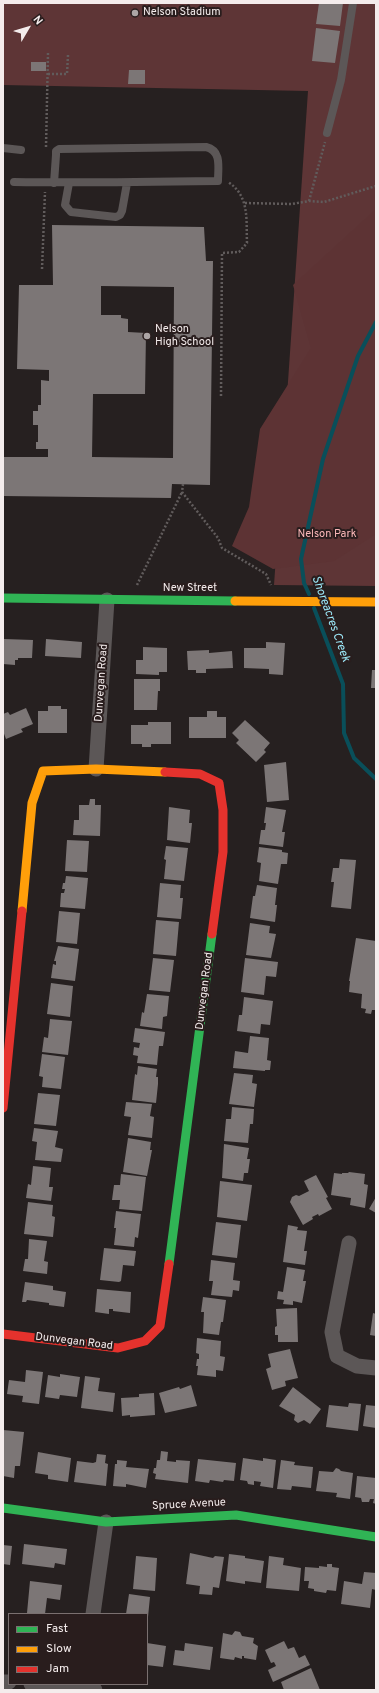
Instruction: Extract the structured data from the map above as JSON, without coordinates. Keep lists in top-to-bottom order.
{
  "streets": {
    "street": ["New Street", "Dunvegan Road", "Spruce Avenue"]
  },
  "crossings": [
    ["New Street", "Dunvegan Road"]
  ],
  "water": ["Shoreacres Creek"],
  "parks": ["Nelson Park"],
  "places": ["Nelson Stadium", "Nelson High School"],
  "legend": ["Fast", "Slow", "Jam"],
  "north": "top right"
}
